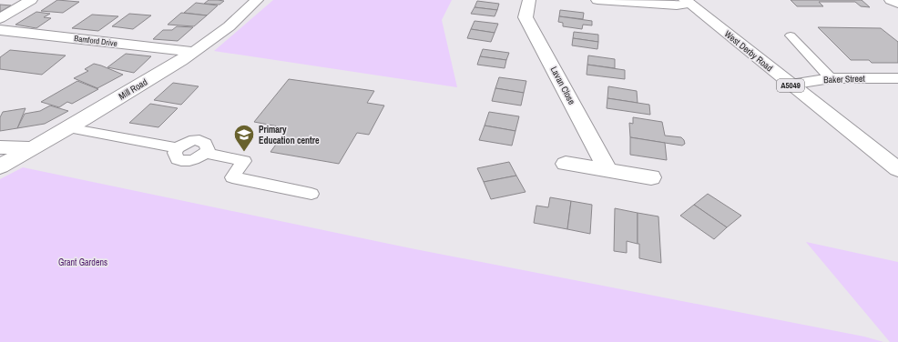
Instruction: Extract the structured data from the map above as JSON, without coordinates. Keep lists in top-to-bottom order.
{
  "streets": {
    "main road": [
      "Bamford Drive",
      "West Derby Road",
      "Baker Street",
      "Lavan Close",
      "A5049",
      "Mill Road"
    ]
  },
  "crossings": [
    ["Bamford Drive", "Mill Road"],
    ["West Derby Road", "Baker Street"]
  ],
  "parks": ["Grant Gardens"],
  "places": {
    "school or university": ["Primary Education centre"]
  }
}
